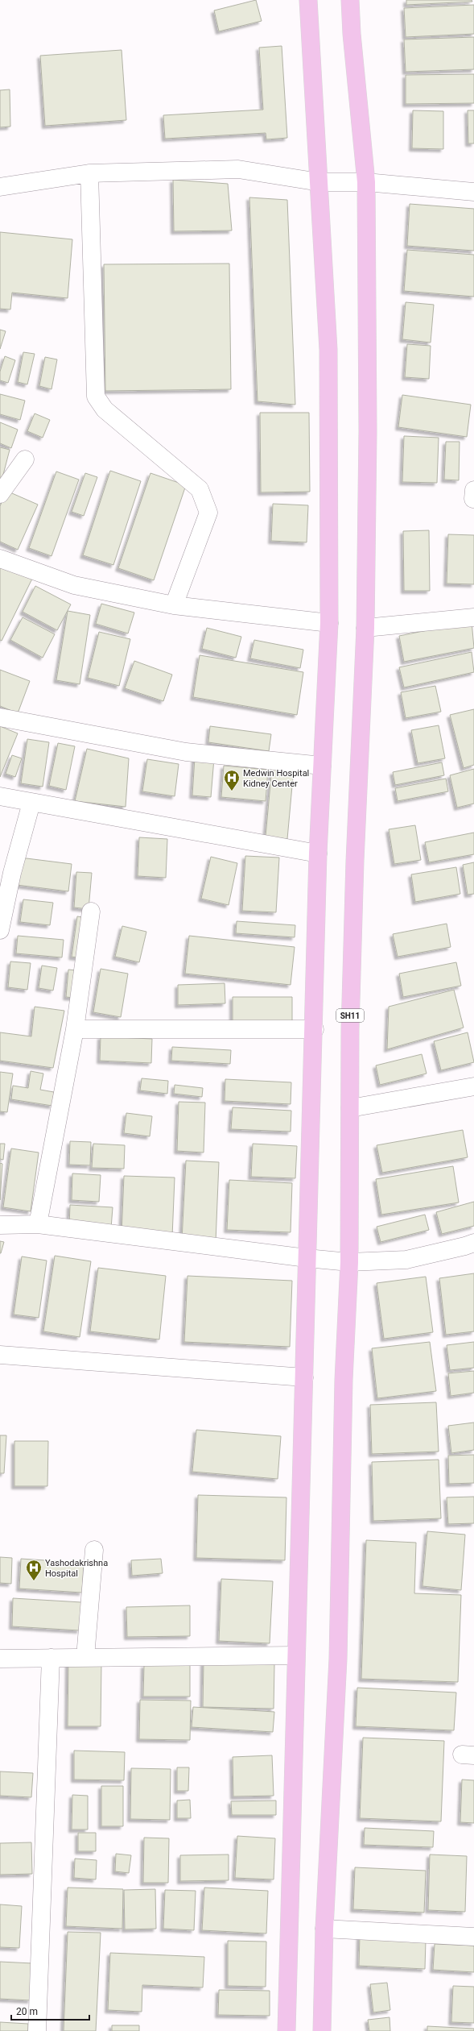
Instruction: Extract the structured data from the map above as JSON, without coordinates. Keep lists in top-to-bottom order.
{
  "streets": {
    "main road": ["SH11"]
  },
  "places": {
    "hospital": ["Medwin Hospital Kidney Center", "Yashodakrishna Hospital"]
  },
  "scale_bar": "20 m"
}
